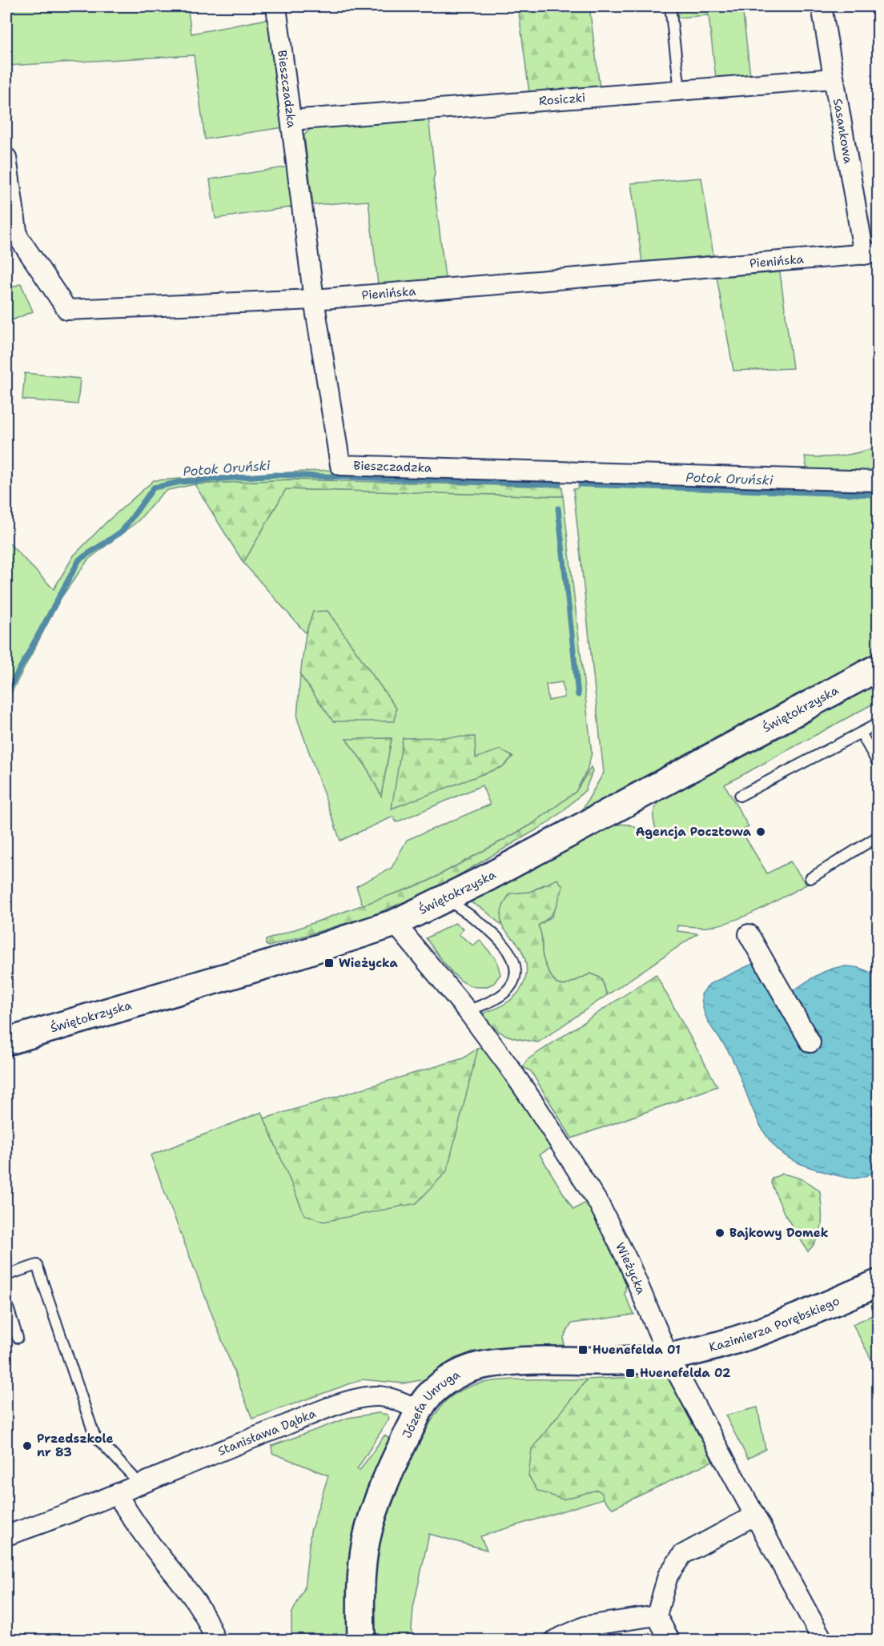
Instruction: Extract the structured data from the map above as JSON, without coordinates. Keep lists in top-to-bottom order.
{
  "streets": {
    "main road": ["Świętokrzyska", "Kazimierza Porębskiego", "Józefa Unruga"],
    "street": [
      "Bieszczadzka",
      "Rosiczki",
      "Sasankowa",
      "Pienińska",
      "Wieżycka",
      "Stanisława Dąbka"
    ]
  },
  "crossings": [
    ["Bieszczadzka", "Rosiczki"],
    ["Bieszczadzka", "Pienińska"],
    ["Rosiczki", "Sasankowa"],
    ["Sasankowa", "Pienińska"],
    ["Świętokrzyska", "Wieżycka"],
    ["Wieżycka", "Kazimierza Porębskiego"],
    ["Wieżycka", "Józefa Unruga"],
    ["Kazimierza Porębskiego", "Józefa Unruga"],
    ["Józefa Unruga", "Stanisława Dąbka"]
  ],
  "water": ["Potok Oruński"],
  "places": {
    "other": ["Agencja Pocztowa", "Bajkowy Domek", "Przedszkole nr 83"],
    "transit": ["Wieżycka", "Huenefelda 01", "Huenefelda 02"]
  }
}
